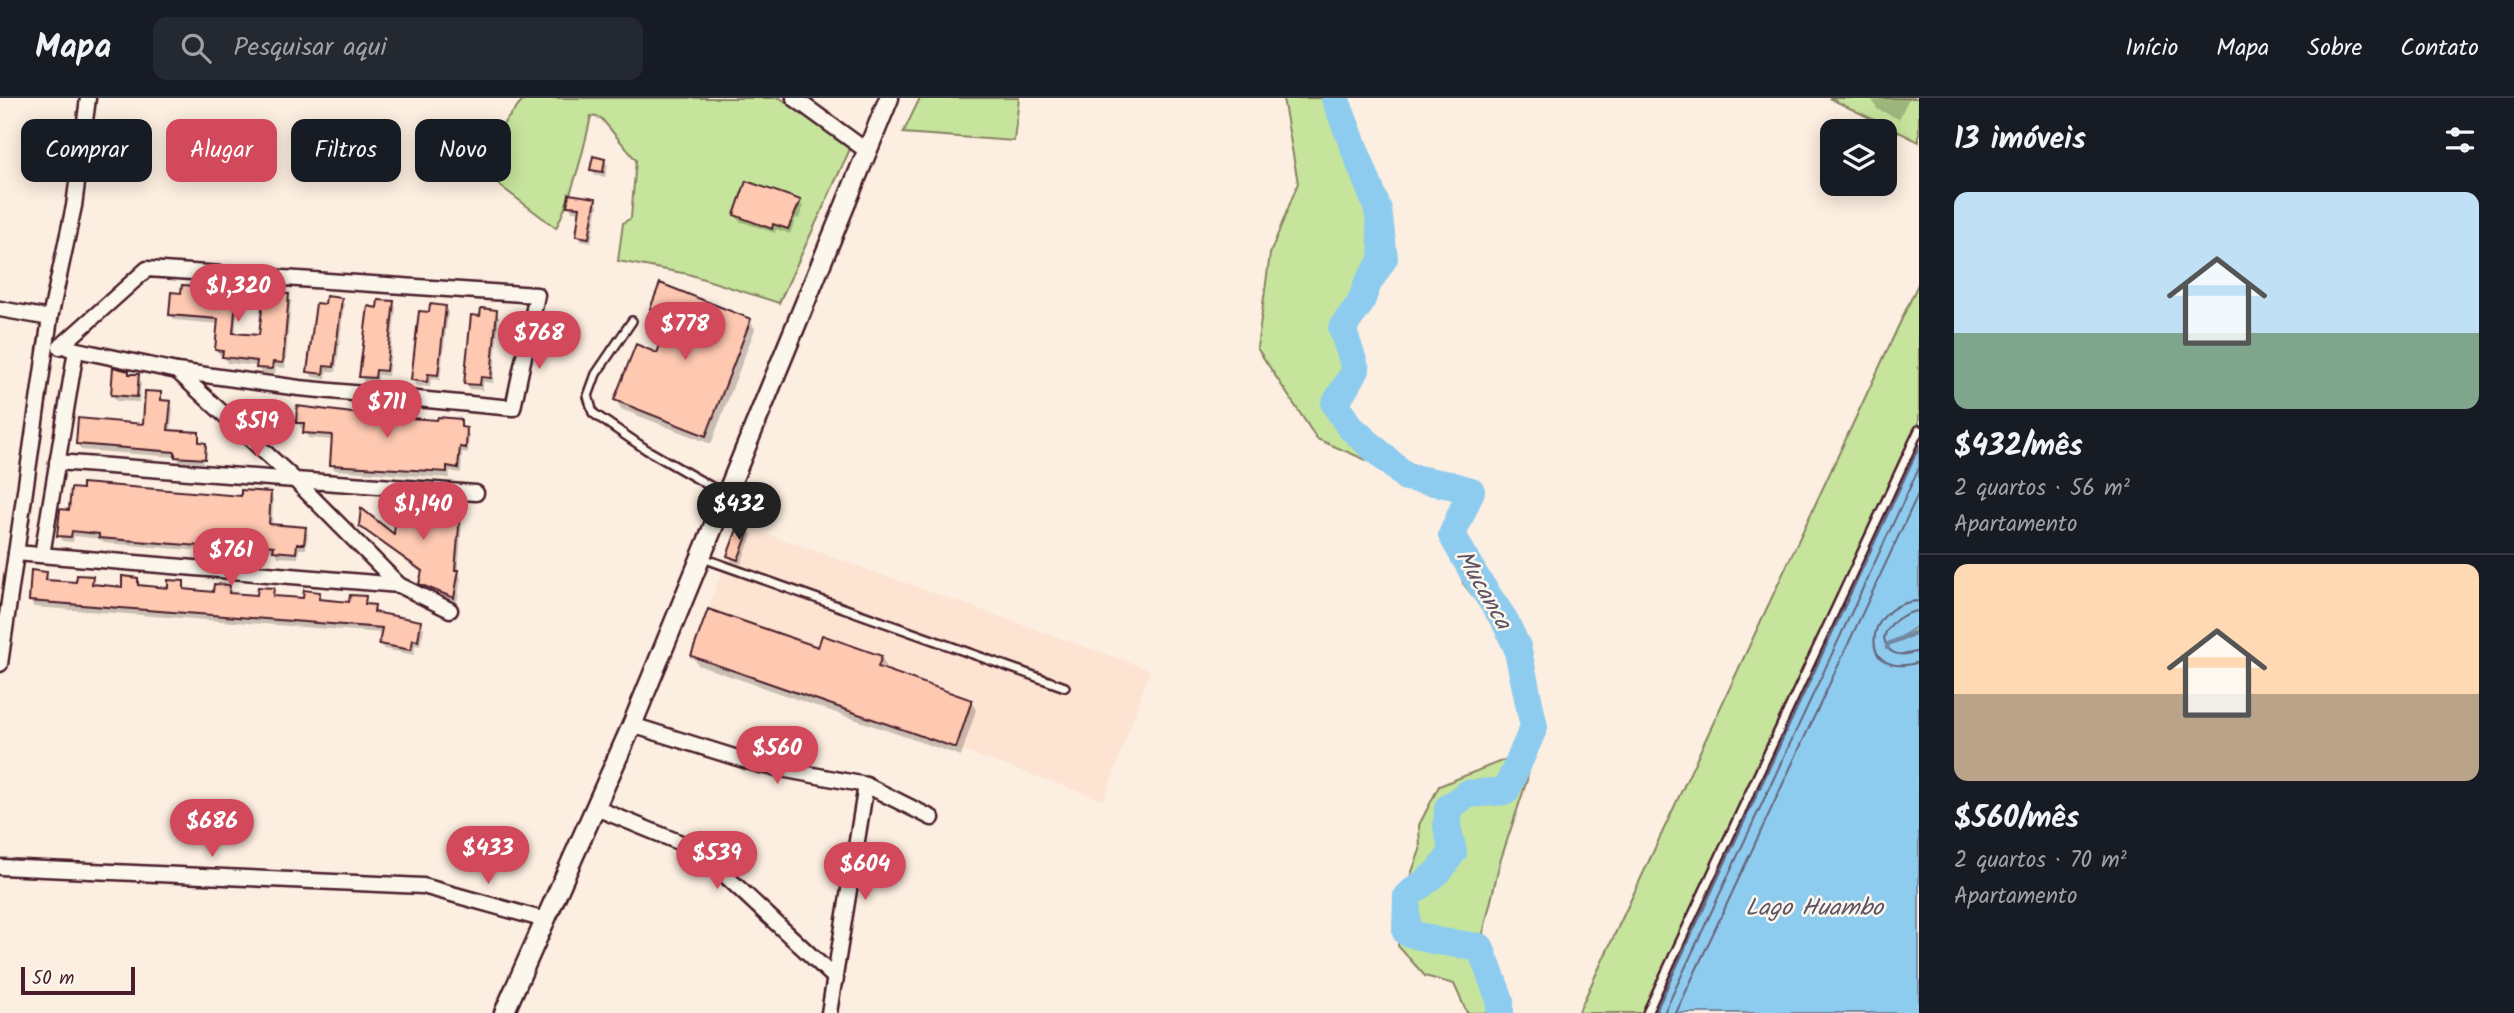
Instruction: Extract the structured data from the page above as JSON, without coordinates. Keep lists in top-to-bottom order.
{
  "water": ["Mucanca", "Lago Huambo"],
  "scale_bar": "50 m",
  "page": {
    "header": "Mapa",
    "search": "Pesquisar aqui",
    "nav": [
      "Início",
      "Mapa",
      "Sobre",
      "Contato"
    ],
    "heading": "13 imóveis",
    "chip": [
      "Comprar",
      "Alugar",
      "Filtros",
      "Novo"
    ],
    "list": [
      {
        "name": "$432/mês",
        "note": "2 quartos · 56 m² · Apartamento"
      },
      {
        "name": "$560/mês",
        "note": "2 quartos · 70 m² · Apartamento"
      }
    ],
    "price": [
      "$1,320",
      "$778",
      "$768",
      "$711",
      "$519",
      "$1,140",
      "$432",
      "$761",
      "$560",
      "$686",
      "$433",
      "$539",
      "$604"
    ],
    "scale": "50 m"
  }
}
